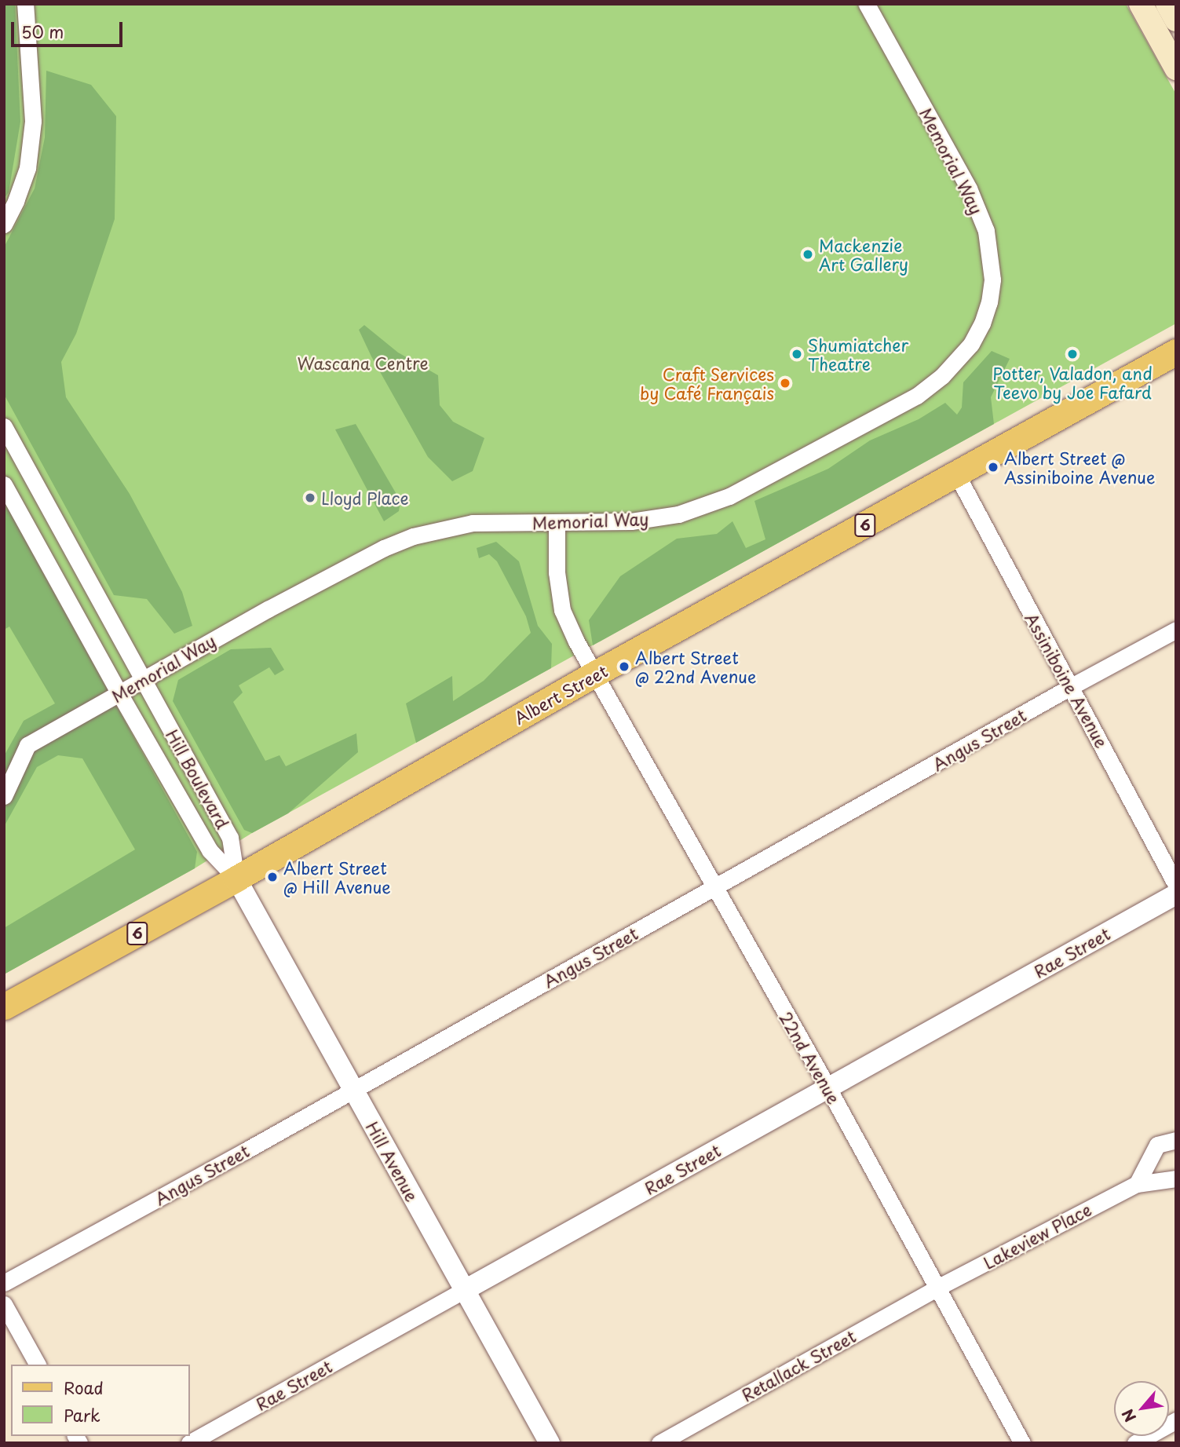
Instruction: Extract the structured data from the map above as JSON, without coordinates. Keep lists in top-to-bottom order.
{
  "streets": {
    "main road": ["6", "Albert Street"],
    "street": [
      "Memorial Way",
      "Assiniboine Avenue",
      "Angus Street",
      "Hill Boulevard",
      "Rae Street",
      "22nd Avenue",
      "Hill Avenue",
      "Lakeview Place",
      "Retallack Street"
    ]
  },
  "crossings": [
    ["Memorial Way", "Hill Boulevard"],
    ["Memorial Way", "22nd Avenue"],
    ["Assiniboine Avenue", "Albert Street"],
    ["Assiniboine Avenue", "Angus Street"],
    ["Albert Street", "Hill Boulevard"],
    ["Albert Street", "22nd Avenue"],
    ["Albert Street", "Hill Avenue"],
    ["Angus Street", "22nd Avenue"],
    ["Angus Street", "Hill Avenue"],
    ["Hill Boulevard", "Hill Avenue"],
    ["Rae Street", "22nd Avenue"],
    ["Rae Street", "Hill Avenue"],
    ["22nd Avenue", "Lakeview Place"],
    ["22nd Avenue", "Retallack Street"],
    ["Lakeview Place", "Retallack Street"]
  ],
  "parks": ["Wascana Centre"],
  "places": [
    "Mackenzie Art Gallery",
    "Shumiatcher Theatre",
    "Potter, Valadon, and Teevo by Joe Fafard",
    "Craft Services by Café Français",
    "Albert Street @ Assiniboine Avenue",
    "Lloyd Place",
    "Albert Street @ 22nd Avenue",
    "Albert Street @ Hill Avenue"
  ],
  "legend": ["Road", "Park"],
  "scale_bar": "50 m",
  "north": "bottom left"
}
